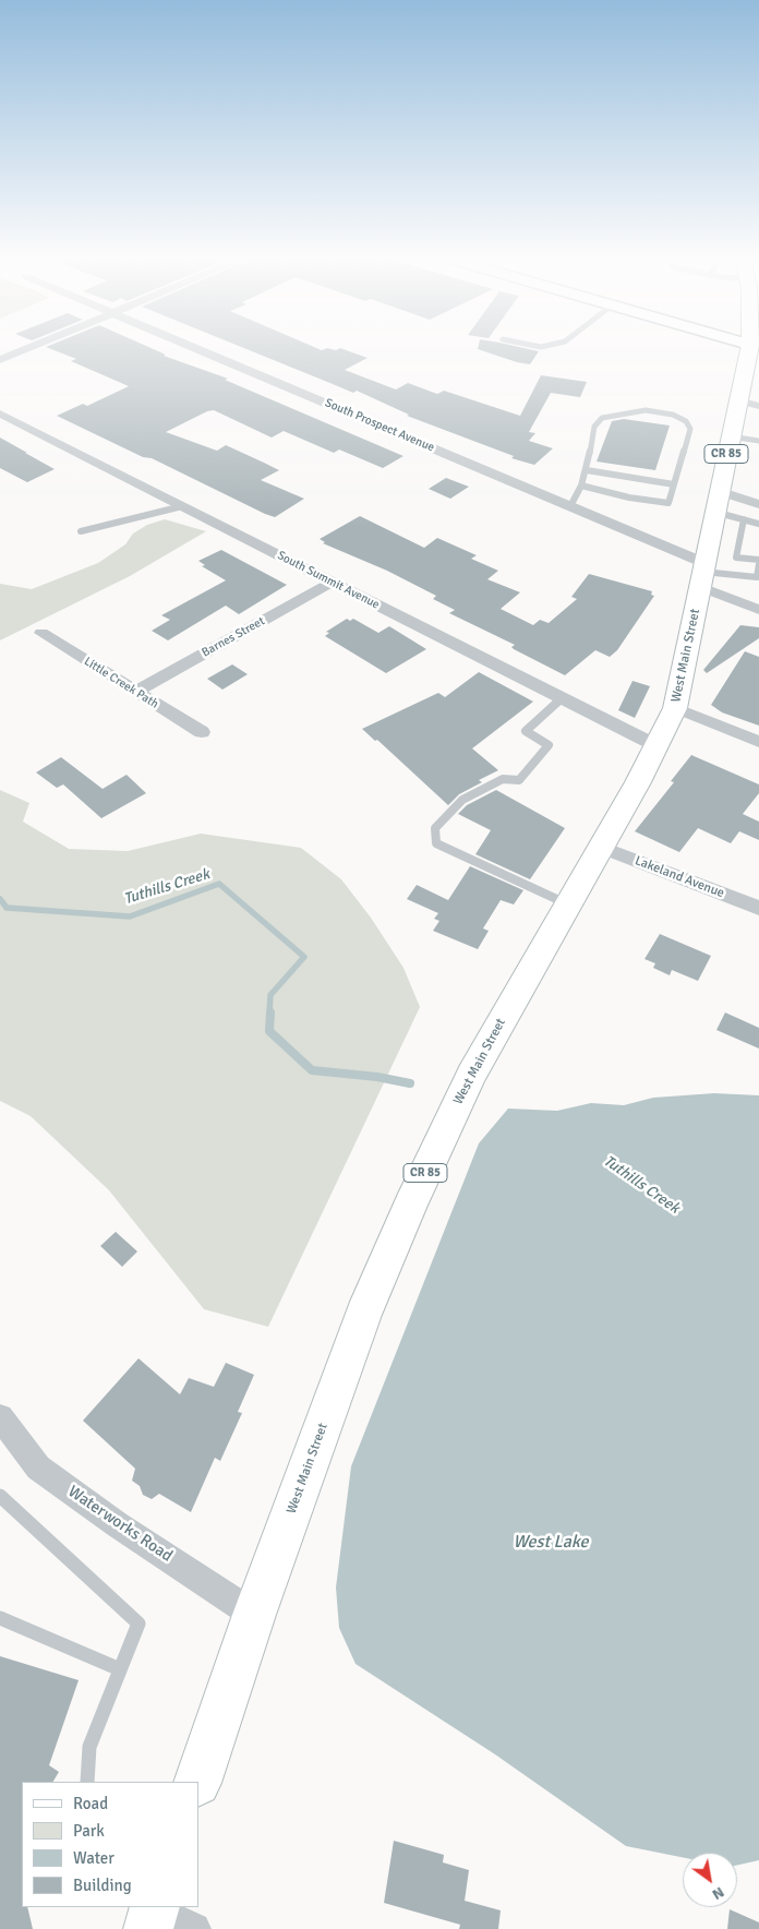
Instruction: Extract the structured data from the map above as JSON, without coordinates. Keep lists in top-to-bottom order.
{
  "streets": {
    "main road": ["CR 85", "West Main Street"],
    "street": [
      "South Prospect Avenue",
      "South Summit Avenue",
      "Barnes Street",
      "Little Creek Path",
      "Lakeland Avenue",
      "Waterworks Road"
    ]
  },
  "crossings": [
    ["South Prospect Avenue", "West Main Street"],
    ["South Summit Avenue", "Barnes Street"],
    ["South Summit Avenue", "West Main Street"],
    ["Barnes Street", "Little Creek Path"],
    ["West Main Street", "Lakeland Avenue"],
    ["West Main Street", "Waterworks Road"]
  ],
  "water": ["Tuthills Creek", "West Lake"],
  "legend": [
    "Road",
    "Park",
    "Water",
    "Building"
  ],
  "north": "bottom right"
}
